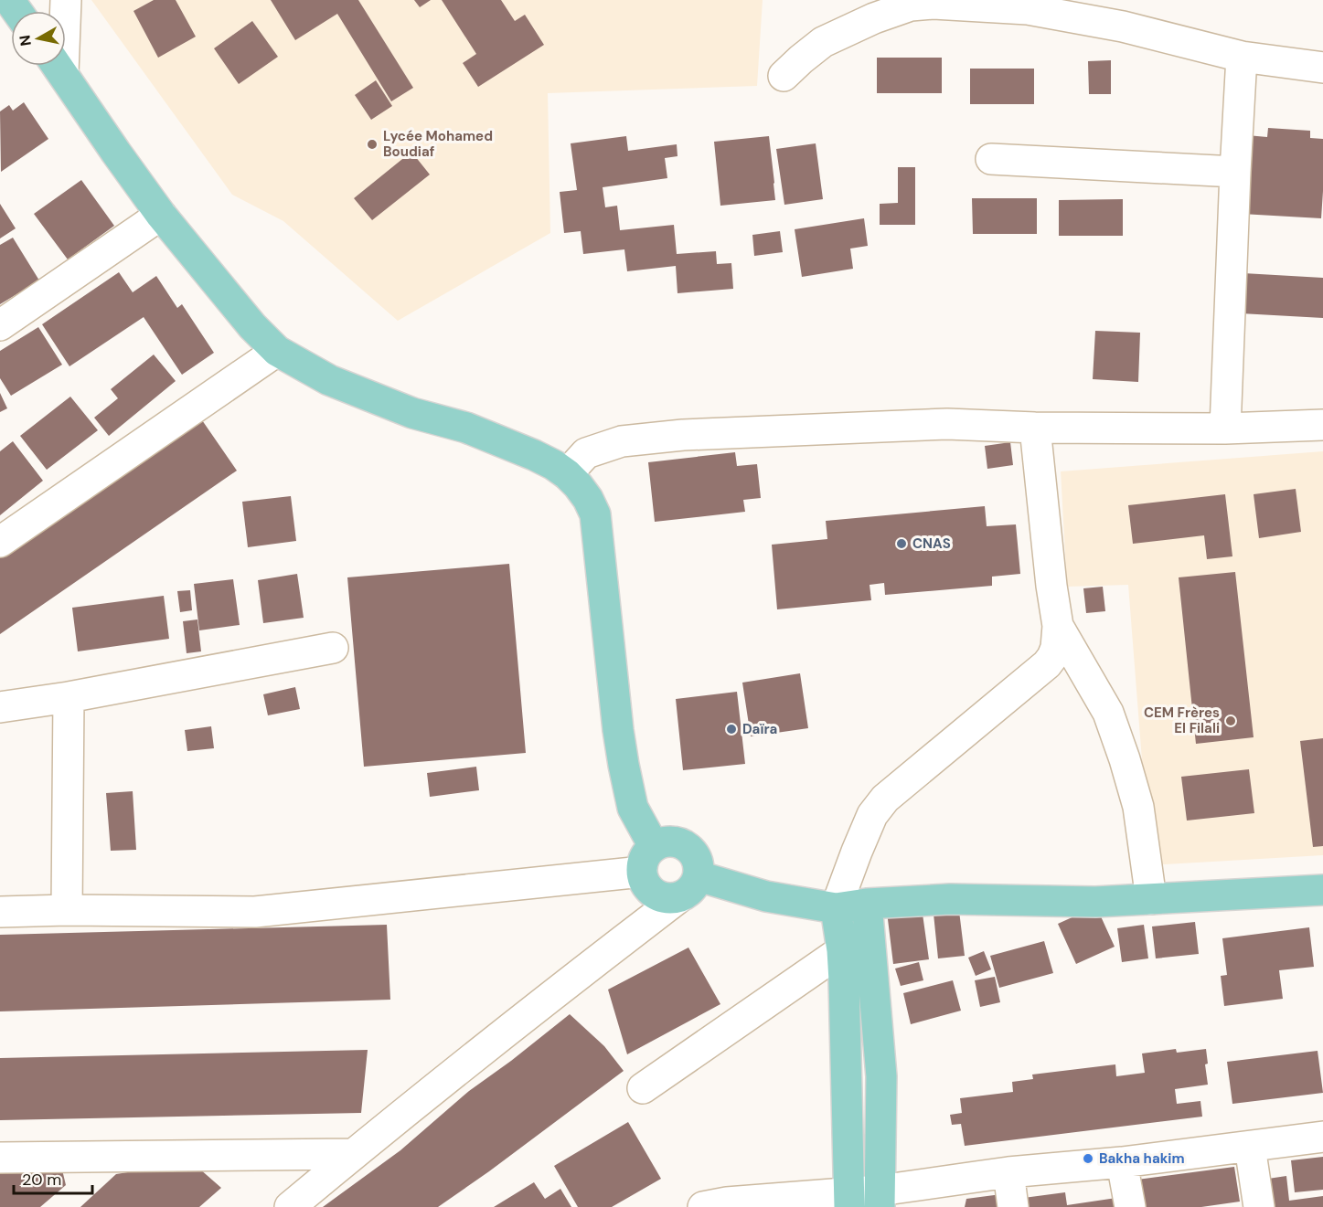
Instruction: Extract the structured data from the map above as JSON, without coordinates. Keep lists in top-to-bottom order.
{
  "places": [
    "Lycée Mohamed Boudiaf",
    "CNAS",
    "CEM Frères El Filali",
    "Daïra",
    "Bakha hakim"
  ],
  "scale_bar": "20 m",
  "north": "left"
}
